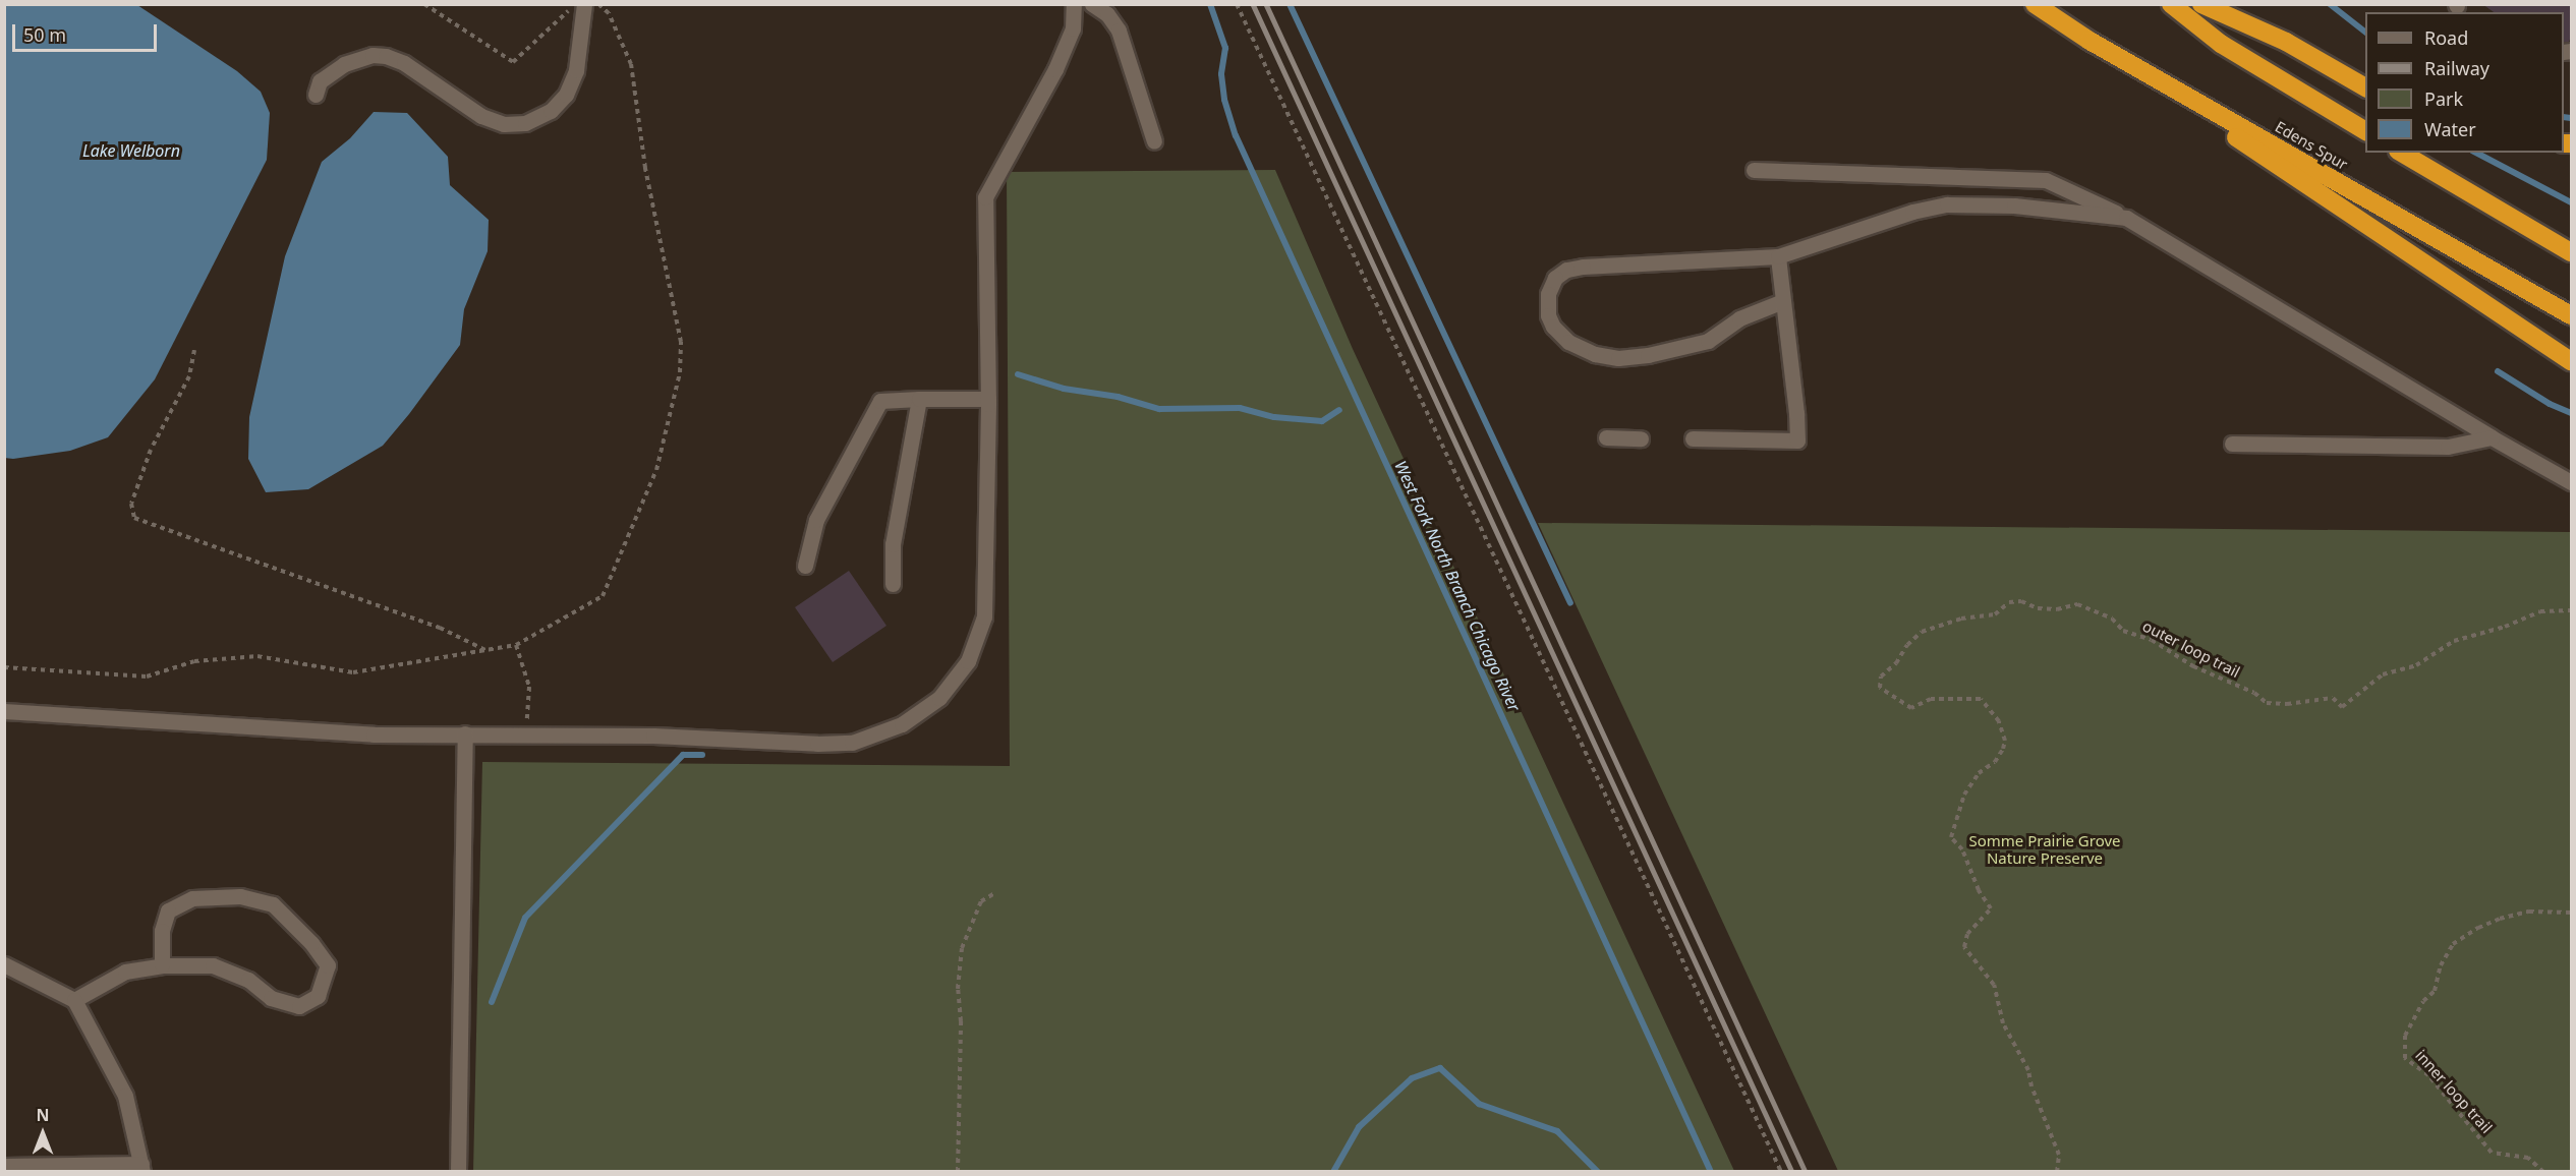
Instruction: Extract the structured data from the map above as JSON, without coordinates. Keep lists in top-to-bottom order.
{
  "streets": {
    "highway": ["Edens Spur"],
    "path": ["outer loop trail", "inner loop trail"]
  },
  "water": ["Lake Welborn", "West Fork North Branch Chicago River"],
  "parks": ["Somme Prairie Grove Nature Preserve"],
  "legend": [
    "Road",
    "Railway",
    "Park",
    "Water"
  ],
  "scale_bar": "50 m",
  "north": "top"
}
